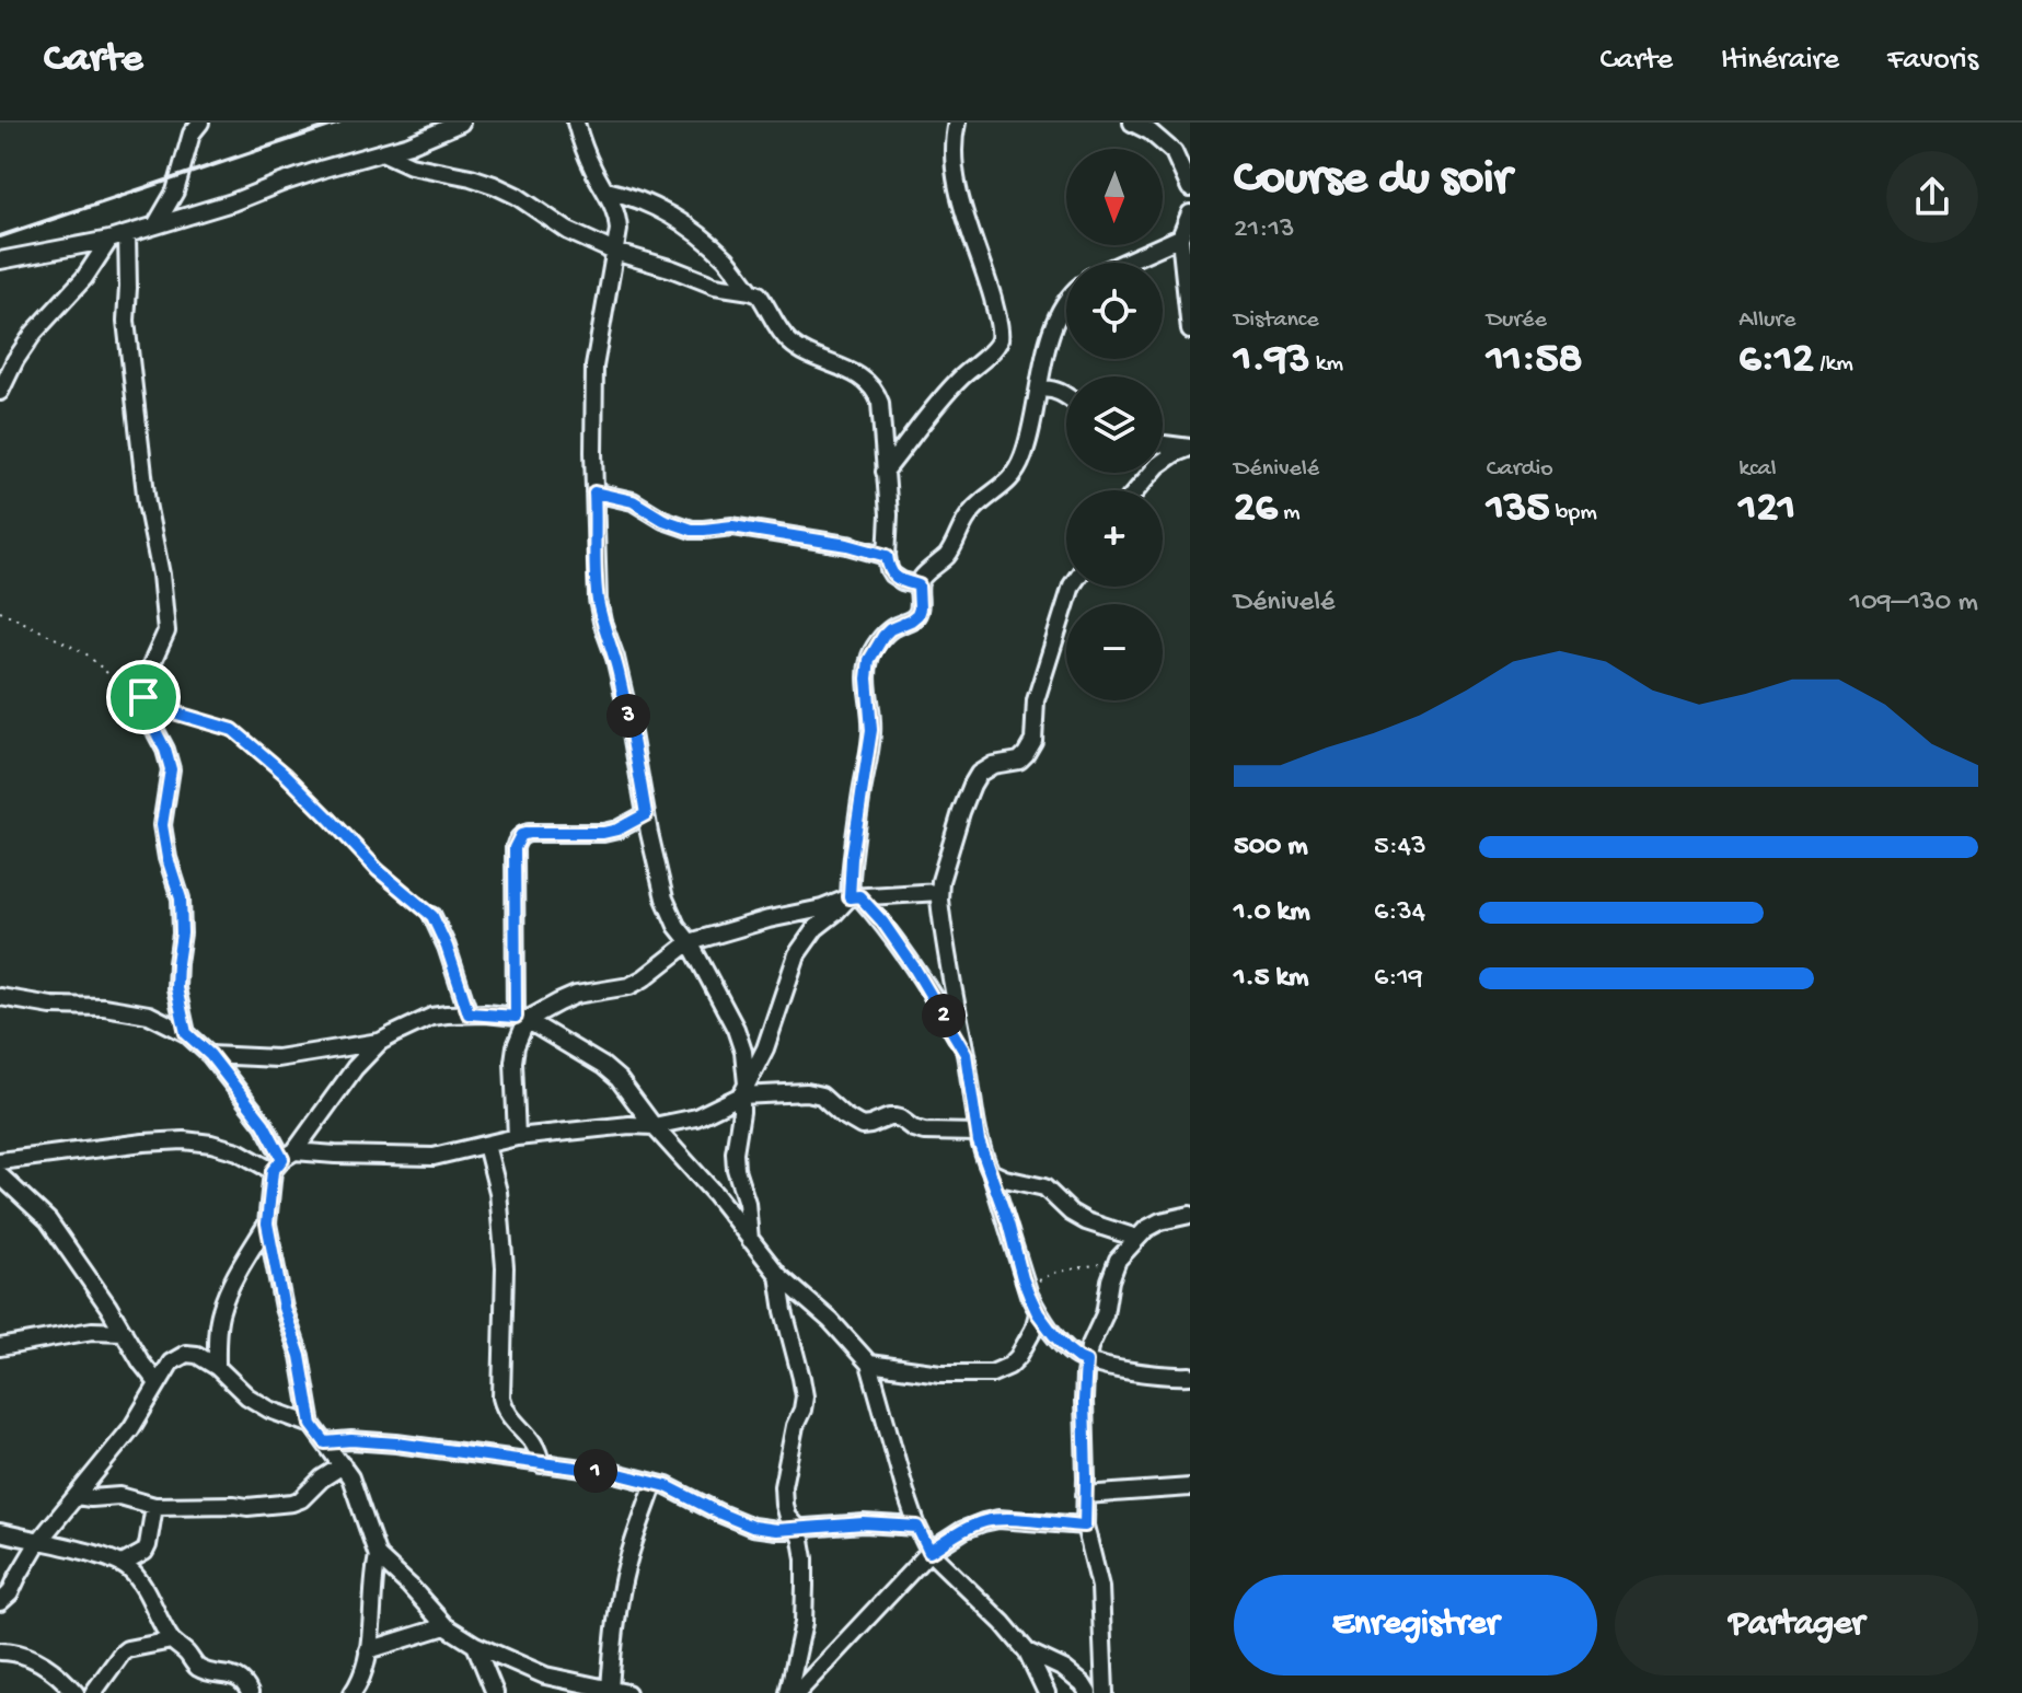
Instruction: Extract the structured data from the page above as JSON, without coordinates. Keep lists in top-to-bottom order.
{
  "north": "bottom",
  "page": {
    "header": "Carte",
    "nav": ["Carte", "Itinéraire", "Favoris"],
    "heading": ["Course du soir", "21:13"],
    "map_buttons": ["+", "−"],
    "stats": [
      ["Distance", "1.93 km"],
      ["Durée", "11:58"],
      ["Allure", "6:12 /km"],
      ["Dénivelé", "26 m"],
      ["Cardio", "135 bpm"],
      ["kcal", "121"]
    ],
    "chart": ["Dénivelé", "109–130 m"],
    "pins": ["3", "2", "1"],
    "list": [
      {
        "name": "500 m",
        "note": "5:43"
      },
      {
        "name": "1.0 km",
        "note": "6:34"
      },
      {
        "name": "1.5 km",
        "note": "6:19"
      }
    ],
    "buttons": ["Enregistrer", "Partager"]
  }
}
